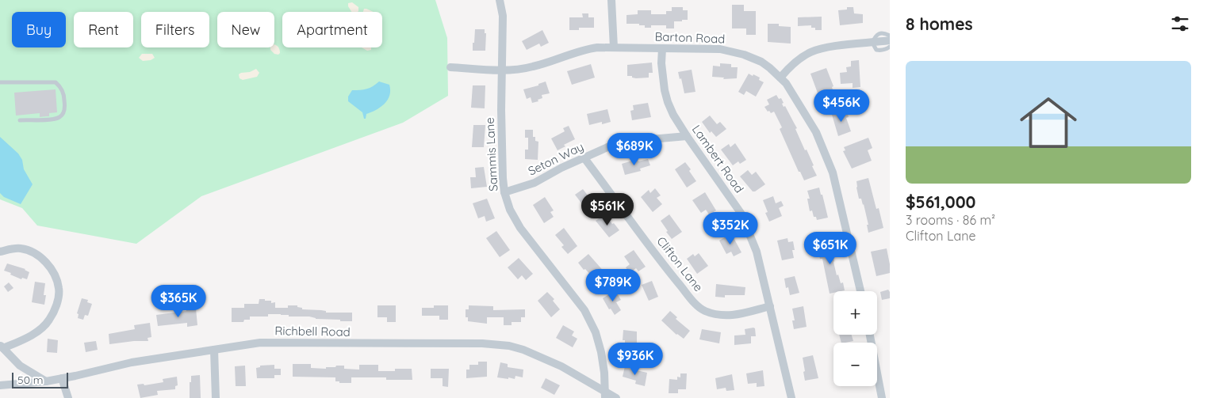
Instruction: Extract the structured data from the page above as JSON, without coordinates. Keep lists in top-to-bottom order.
{
  "streets": {
    "street": [
      "Barton Road",
      "Sammis Lane",
      "Seton Way",
      "Lambert Road",
      "Clifton Lane",
      "Richbell Road"
    ]
  },
  "crossings": [
    ["Barton Road", "Sammis Lane"],
    ["Barton Road", "Lambert Road"],
    ["Sammis Lane", "Seton Way"],
    ["Sammis Lane", "Richbell Road"],
    ["Seton Way", "Lambert Road"],
    ["Seton Way", "Clifton Lane"],
    ["Lambert Road", "Clifton Lane"]
  ],
  "scale_bar": "50 m",
  "page": {
    "heading": "8 homes",
    "chip": [
      "Buy",
      "Rent",
      "Filters",
      "New",
      "Apartment"
    ],
    "list": [
      {
        "name": "$561,000",
        "note": "3 rooms · 86 m² · Clifton Lane"
      }
    ],
    "price": [
      "$456K",
      "$689K",
      "$561K",
      "$352K",
      "$651K",
      "$789K",
      "$365K",
      "$936K"
    ],
    "map_buttons": ["+", "−"],
    "scale": "50 m"
  }
}
